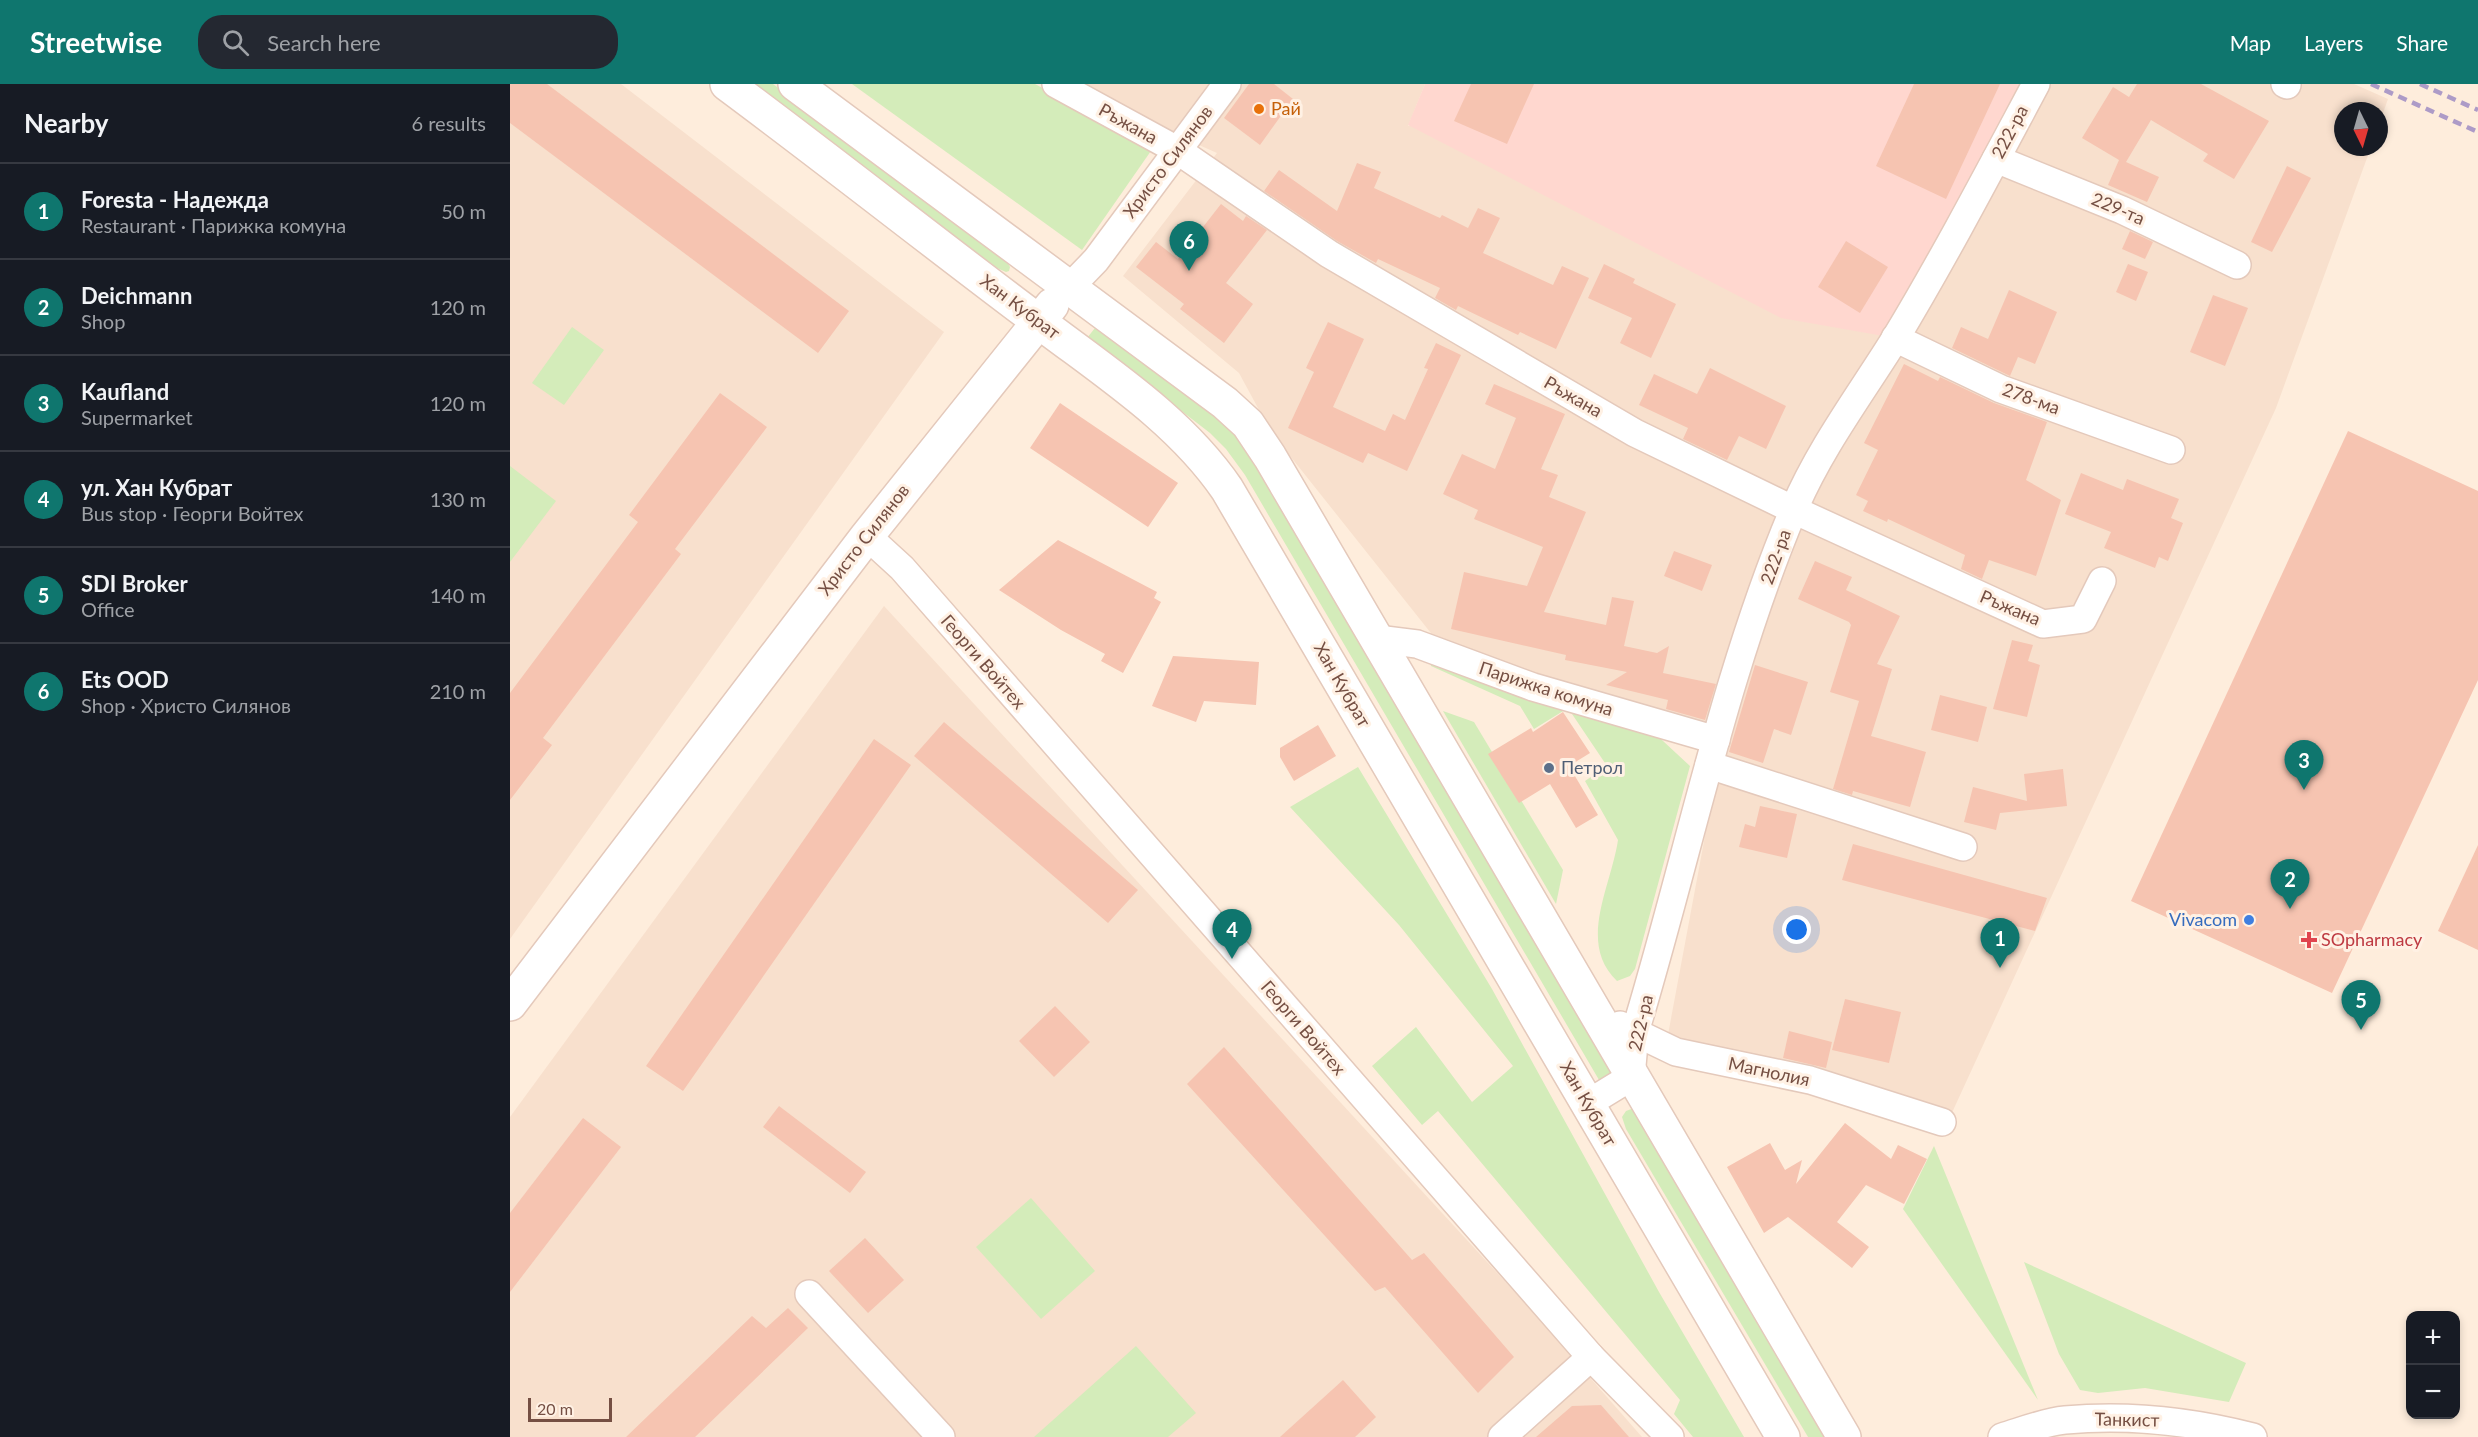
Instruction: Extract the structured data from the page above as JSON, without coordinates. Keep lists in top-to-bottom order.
{
  "streets": {
    "street": [
      "Ръжана",
      "222-ра",
      "Христо Силянов",
      "229-та",
      "Хан Кубрат",
      "278-ма",
      "Георги Войтех",
      "Парижка комуна",
      "Магнолия",
      "Танкист"
    ]
  },
  "crossings": [
    ["Ръжана", "222-ра"],
    ["Ръжана", "Христо Силянов"],
    ["222-ра", "229-та"],
    ["222-ра", "278-ма"],
    ["222-ра", "Парижка комуна"],
    ["222-ра", "Магнолия"],
    ["Христо Силянов", "Хан Кубрат"],
    ["Христо Силянов", "Георги Войтех"]
  ],
  "places": {
    "other": ["Рай", "Петрол", "Vivacom"],
    "health": ["SOpharmacy"]
  },
  "scale_bar": "20 m",
  "north": "bottom",
  "page": {
    "header": "Streetwise",
    "search": "Search here",
    "nav": ["Map", "Layers", "Share"],
    "heading": ["Nearby", "6 results"],
    "list": [
      {
        "mark": "1",
        "name": "Foresta - Надежда",
        "note": "Restaurant · Парижка комуна",
        "value": "50 m"
      },
      {
        "mark": "2",
        "name": "Deichmann",
        "note": "Shop",
        "value": "120 m"
      },
      {
        "mark": "3",
        "name": "Kaufland",
        "note": "Supermarket",
        "value": "120 m"
      },
      {
        "mark": "4",
        "name": "ул. Хан Кубрат",
        "note": "Bus stop · Георги Войтех",
        "value": "130 m"
      },
      {
        "mark": "5",
        "name": "SDI Broker",
        "note": "Office",
        "value": "140 m"
      },
      {
        "mark": "6",
        "name": "Ets OOD",
        "note": "Shop · Христо Силянов",
        "value": "210 m"
      }
    ],
    "pins": [
      "6",
      "3",
      "2",
      "4",
      "1",
      "5"
    ],
    "map_buttons": ["+", "−"],
    "scale": "20 m"
  }
}
